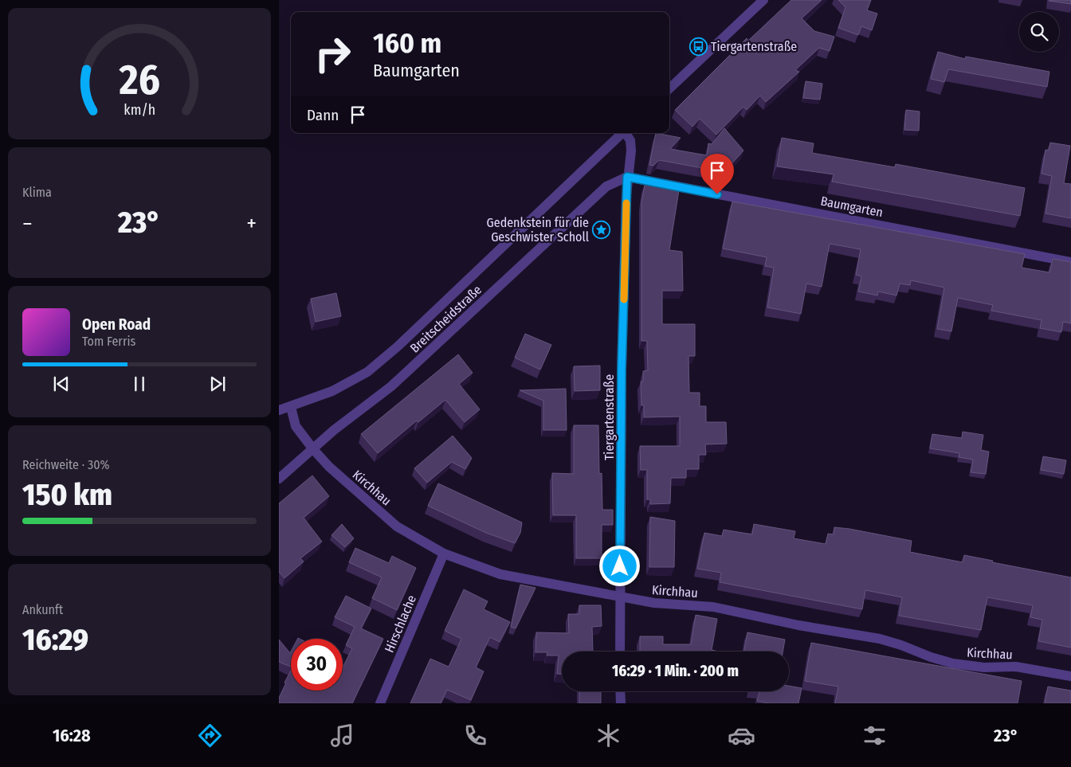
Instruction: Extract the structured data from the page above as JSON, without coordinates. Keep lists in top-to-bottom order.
{
  "streets": {
    "street": [
      "Baumgarten",
      "Breitscheidstraße",
      "Tiergartenstraße",
      "Kirchhau",
      "Hirschlache"
    ]
  },
  "crossings": [
    ["Baumgarten", "Breitscheidstraße"],
    ["Baumgarten", "Tiergartenstraße"],
    ["Breitscheidstraße", "Tiergartenstraße"],
    ["Breitscheidstraße", "Kirchhau"],
    ["Tiergartenstraße", "Kirchhau"],
    ["Kirchhau", "Hirschlache"]
  ],
  "places": {
    "bus stop": ["Tiergartenstraße"],
    "place": ["Gedenkstein für die Geschwister Scholl"]
  },
  "page": {
    "turn": ["160 m", "Baumgarten"],
    "then": "Dann",
    "tile": [
      "Klima",
      ["Reichweite · 30%", "150 km"],
      ["Ankunft", "16:29"]
    ],
    "heat": ["−", "23°", "+"],
    "song": ["Open Road", "Tom Ferris"],
    "limit": "30",
    "trip": "16:29 · 1 Min. · 200 m",
    "tabs": ["16:28", "23°"],
    "gauge": ["26", "km/h"]
  }
}
